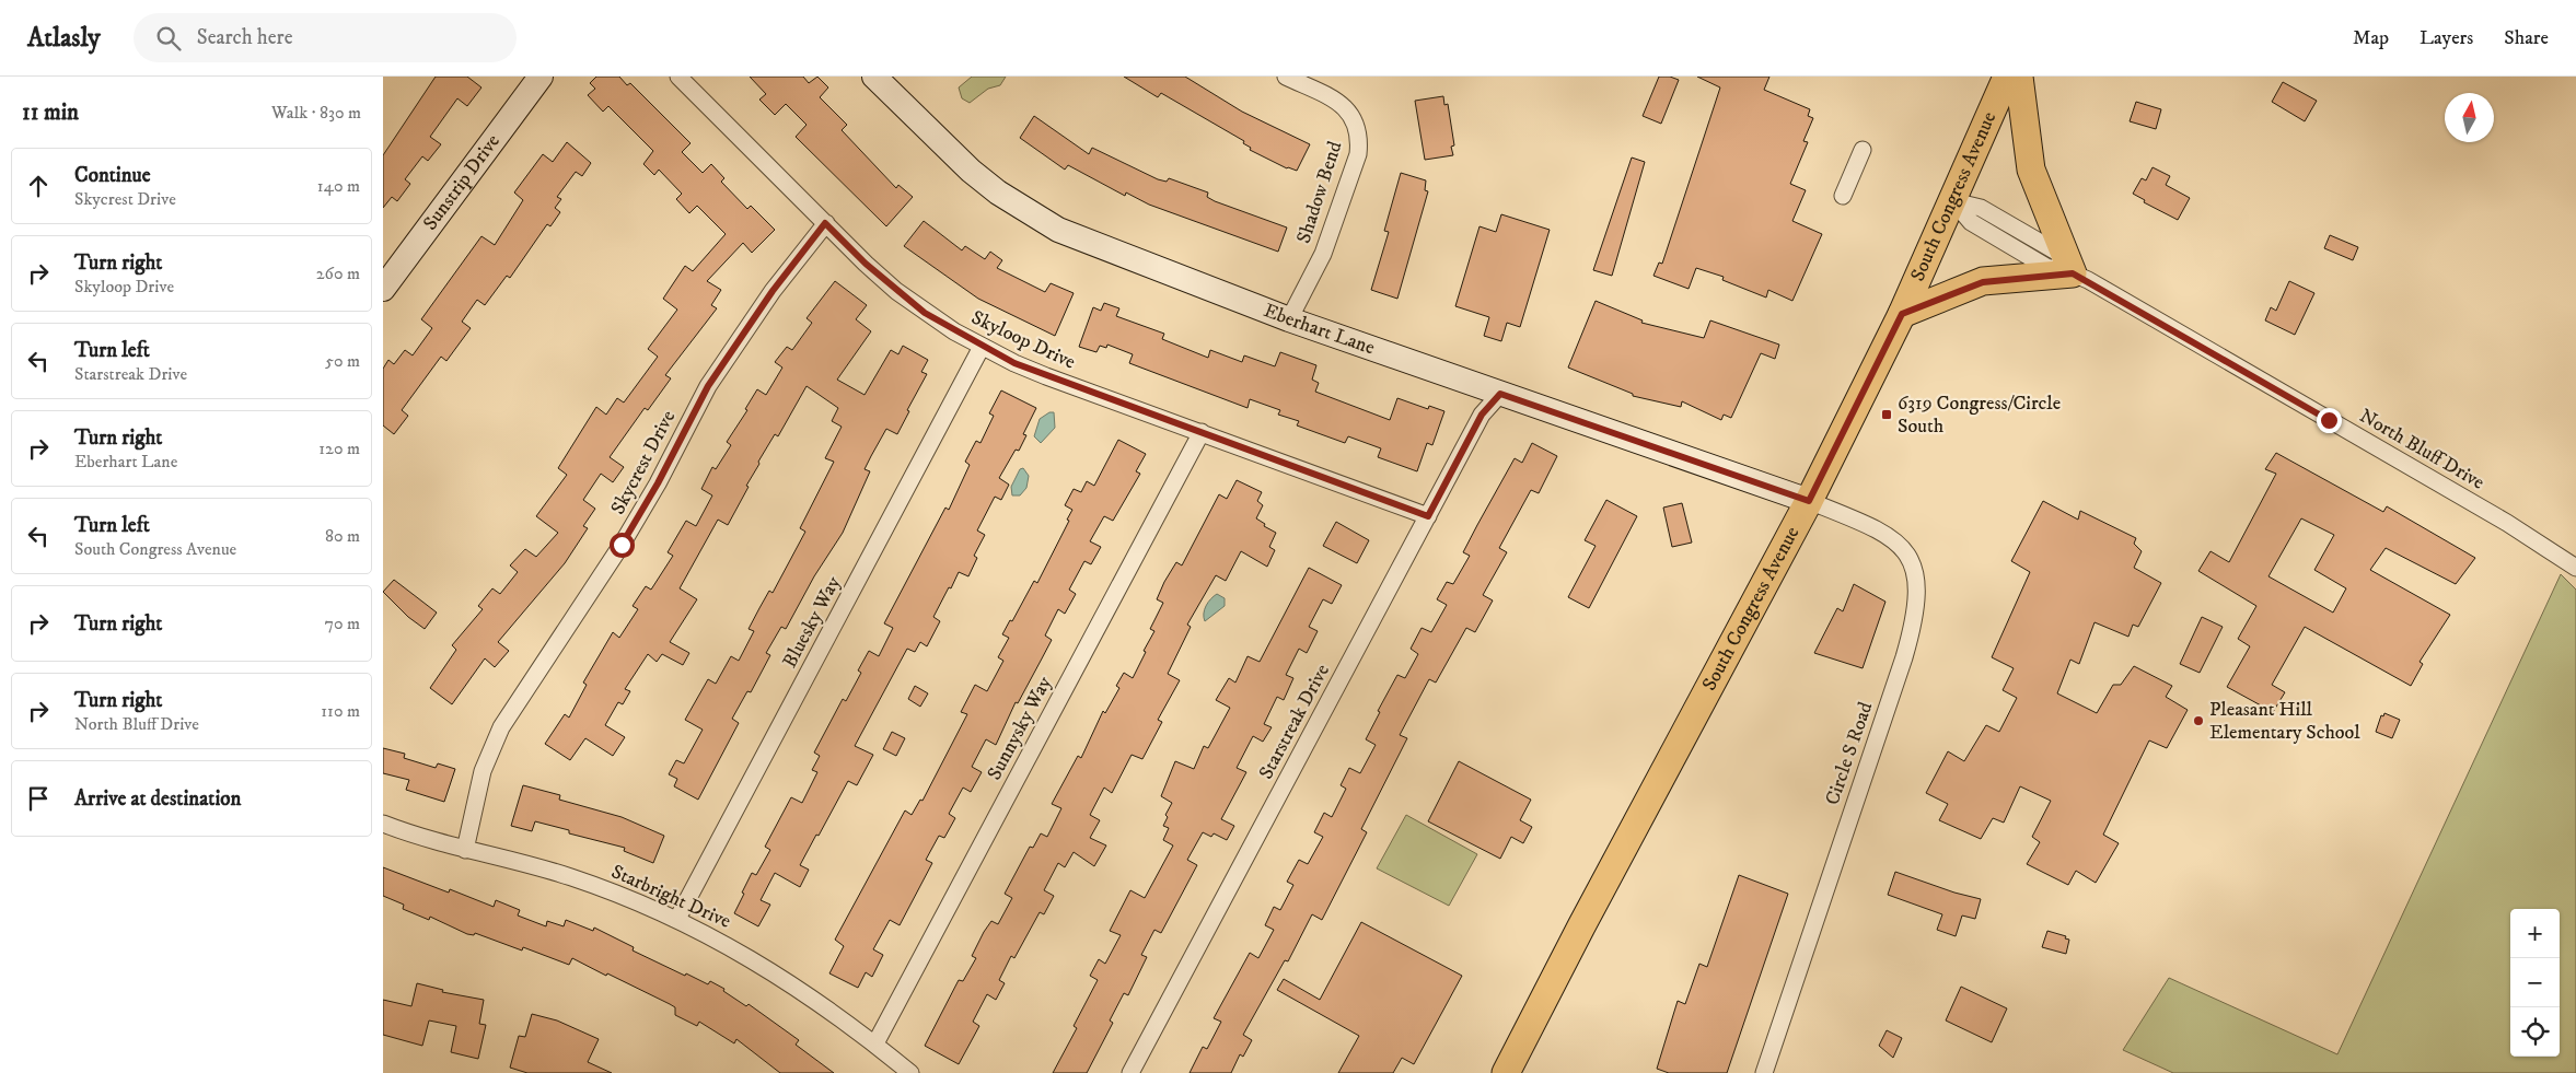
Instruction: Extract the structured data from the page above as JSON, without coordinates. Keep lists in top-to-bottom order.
{
  "streets": {
    "main road": ["South Congress Avenue"],
    "street": [
      "Sunstrip Drive",
      "Shadow Bend",
      "Eberhart Lane",
      "Skyloop Drive",
      "North Bluff Drive",
      "Skycrest Drive",
      "Bluesky Way",
      "Starstreak Drive",
      "Sunnysky Way",
      "Circle S Road",
      "Starbright Drive"
    ]
  },
  "crossings": [
    ["Shadow Bend", "Eberhart Lane"],
    ["South Congress Avenue", "Eberhart Lane"],
    ["South Congress Avenue", "North Bluff Drive"],
    ["South Congress Avenue", "Circle S Road"],
    ["Eberhart Lane", "Starstreak Drive"],
    ["Eberhart Lane", "Circle S Road"],
    ["Skyloop Drive", "Skycrest Drive"],
    ["Skyloop Drive", "Bluesky Way"],
    ["Skyloop Drive", "Starstreak Drive"],
    ["Skyloop Drive", "Sunnysky Way"],
    ["Skycrest Drive", "Starbright Drive"],
    ["Bluesky Way", "Starbright Drive"],
    ["Sunnysky Way", "Starbright Drive"]
  ],
  "places": {
    "transit": ["6319 Congress/Circle South"],
    "other": ["Pleasant Hill Elementary School"]
  },
  "north": "top",
  "page": {
    "header": "Atlasly",
    "search": "Search here",
    "nav": ["Map", "Layers", "Share"],
    "heading": ["11 min", "Walk · 830 m"],
    "list": [
      ["Continue", "Skycrest Drive", "140 m"],
      ["Turn right", "Skyloop Drive", "260 m"],
      ["Turn left", "Starstreak Drive", "50 m"],
      ["Turn right", "Eberhart Lane", "120 m"],
      ["Turn left", "South Congress Avenue", "80 m"],
      ["Turn right", "70 m"],
      ["Turn right", "North Bluff Drive", "110 m"],
      "Arrive at destination"
    ],
    "map_buttons": ["+", "−"]
  }
}
